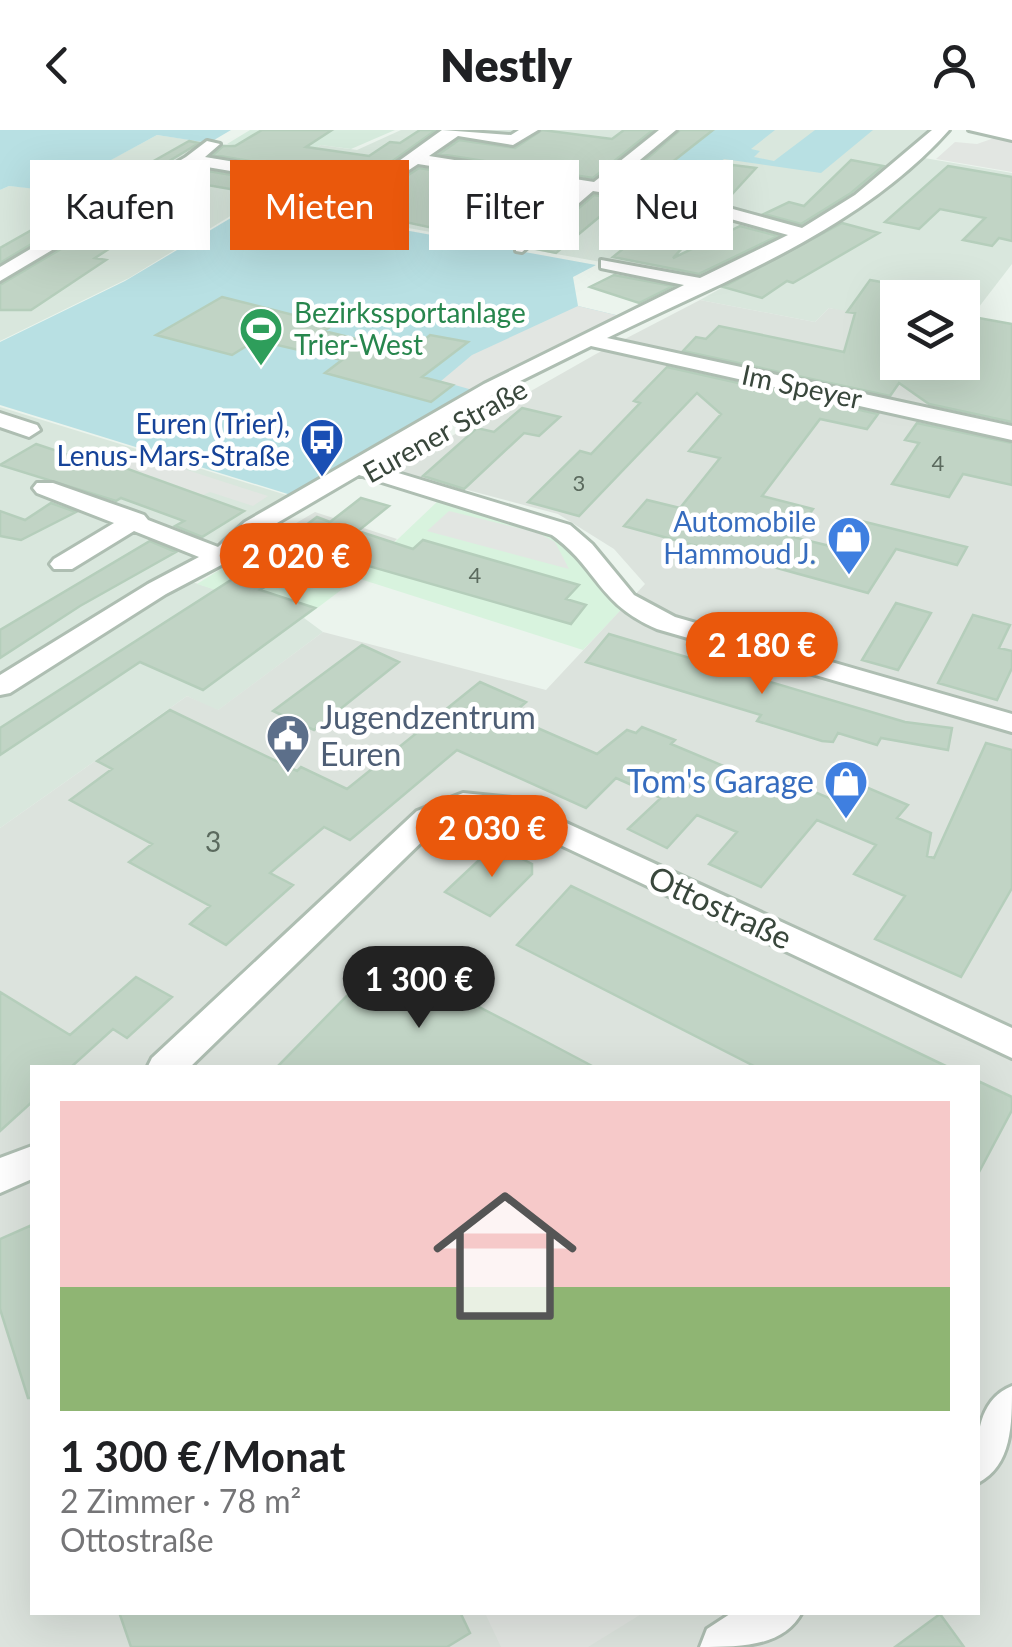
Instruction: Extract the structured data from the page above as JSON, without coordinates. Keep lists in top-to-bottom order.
{
  "streets": {
    "street": ["Im Speyer", "Eurener Straße", "Ottostraße"]
  },
  "crossings": [
    ["Im Speyer", "Eurener Straße"]
  ],
  "places": {
    "sports": ["Bezirkssportanlage Trier-West"],
    "bus stop": ["Euren (Trier), Lenus-Mars-Straße"],
    "shop": ["Automobile Hammoud J.", "Tom's Garage"],
    "public building": ["Jugendzentrum Euren"]
  },
  "house_numbers": [
    "4",
    "3",
    "4",
    "3"
  ],
  "page": {
    "header": "Nestly",
    "chip": [
      "Kaufen",
      "Mieten",
      "Filter",
      "Neu"
    ],
    "price": [
      "2 020 €",
      "2 180 €",
      "2 030 €",
      "1 300 €"
    ],
    "list": [
      {
        "name": "1 300 €/Monat",
        "note": "2 Zimmer · 78 m² · Ottostraße"
      }
    ]
  }
}
